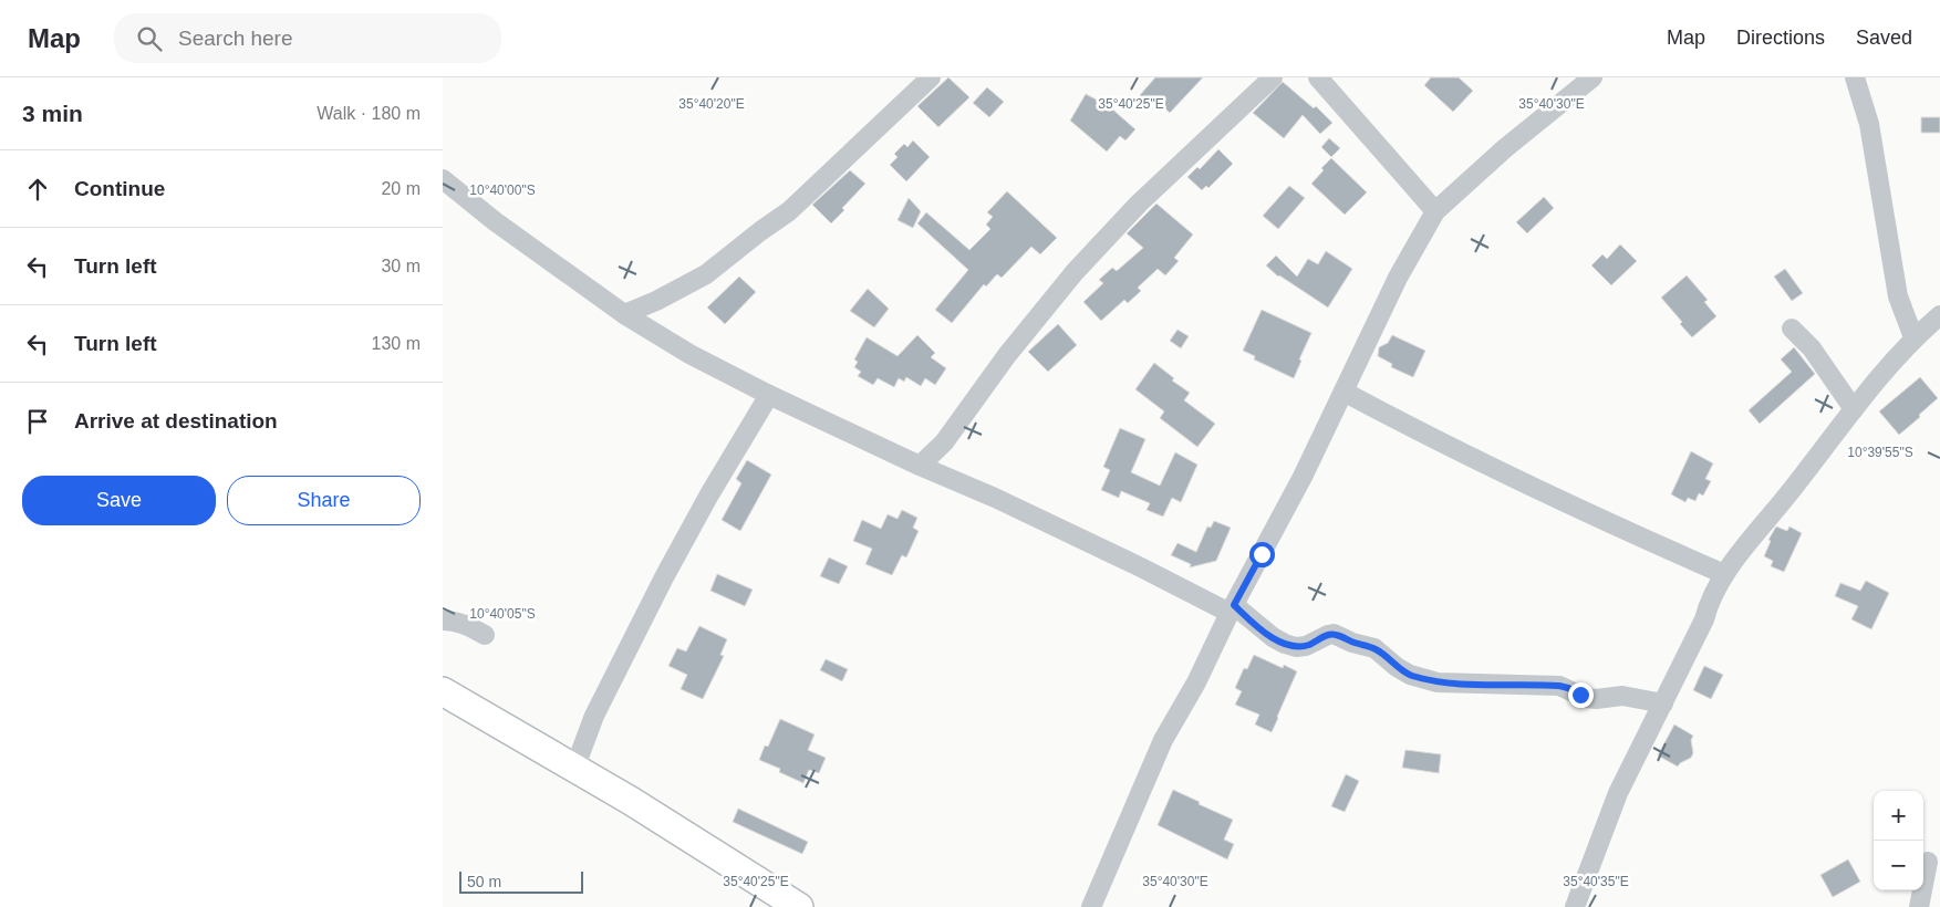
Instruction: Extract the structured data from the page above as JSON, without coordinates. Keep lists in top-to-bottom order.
{
  "scale_bar": "50 m",
  "page": {
    "header": "Map",
    "search": "Search here",
    "nav": ["Map", "Directions", "Saved"],
    "heading": ["3 min", "Walk · 180 m"],
    "list": [
      ["Continue", "20 m"],
      ["Turn left", "30 m"],
      ["Turn left", "130 m"],
      "Arrive at destination"
    ],
    "buttons": ["Save", "Share"],
    "map_buttons": ["+", "−"],
    "scale": "50 m"
  },
  "coordinates": [
    "35°40'20\"E",
    "35°40'25\"E",
    "35°40'30\"E",
    "10°40'00\"S",
    "10°39'55\"S",
    "10°40'05\"S",
    "35°40'35\"E"
  ]
}
